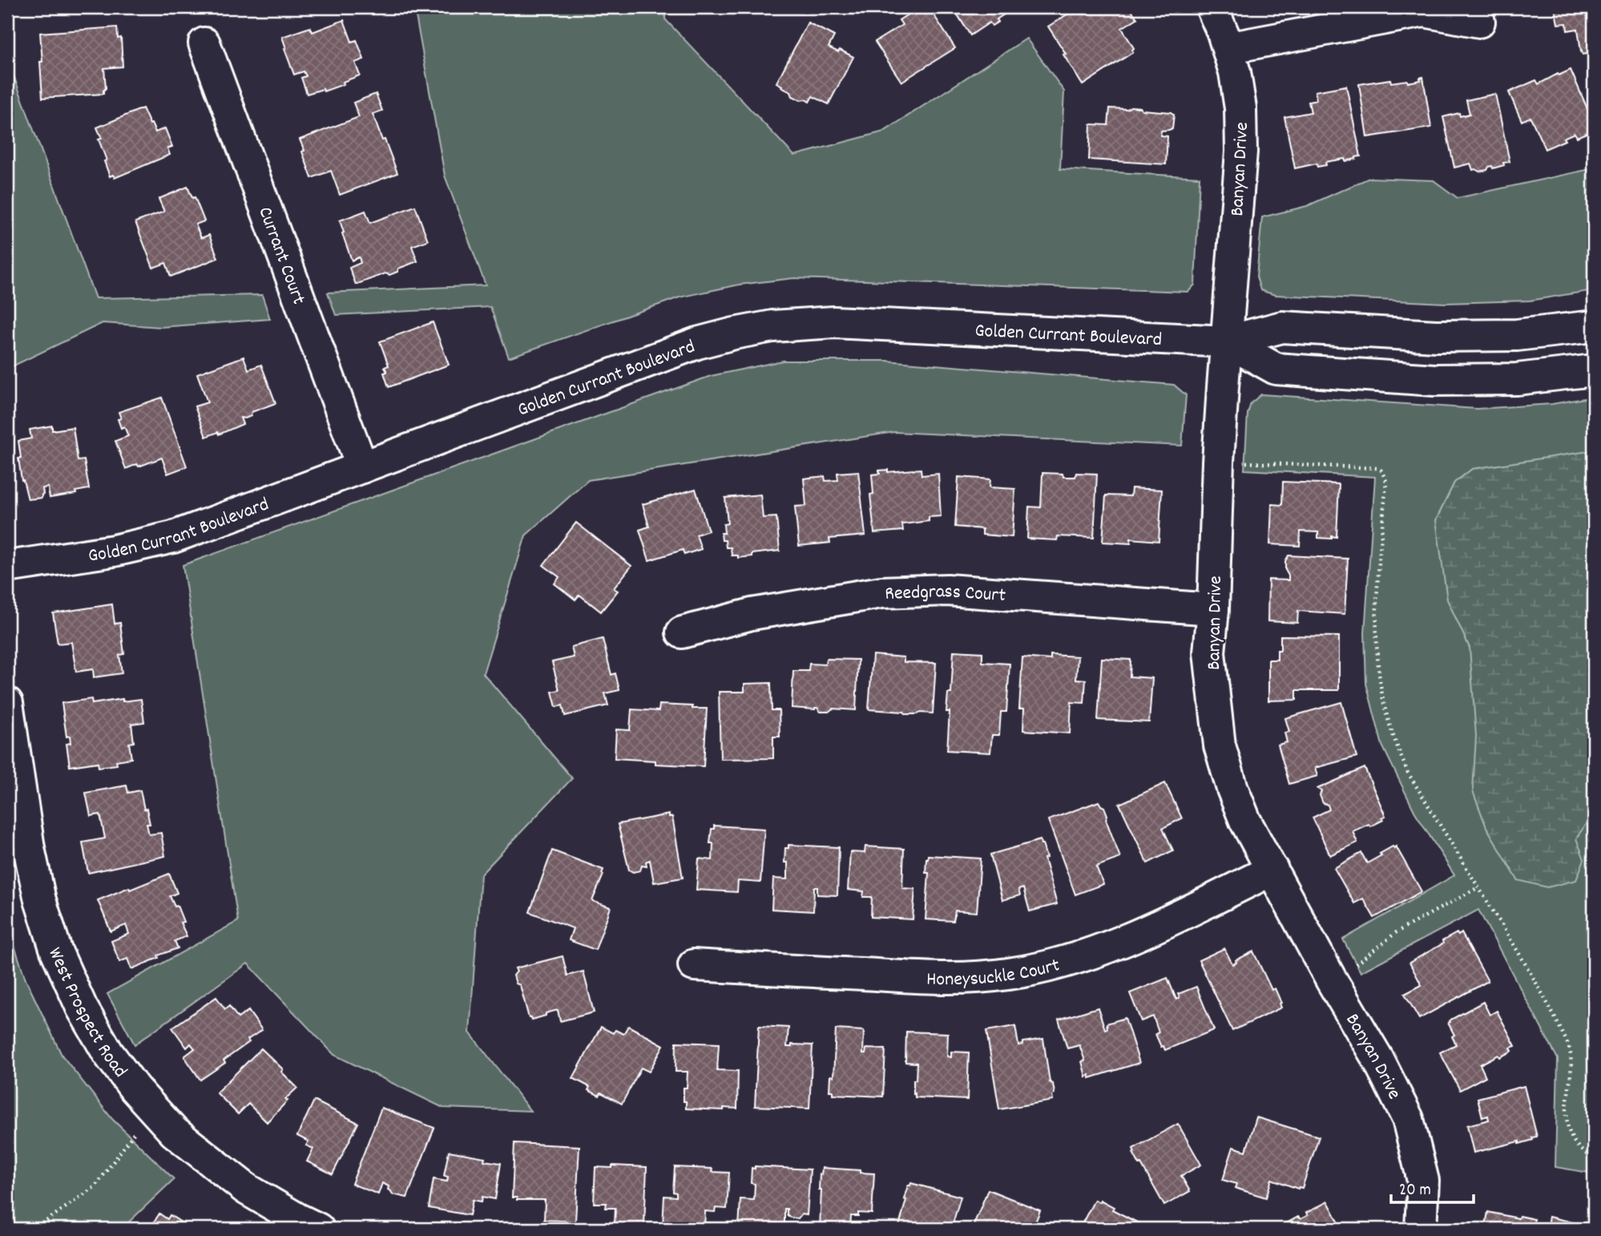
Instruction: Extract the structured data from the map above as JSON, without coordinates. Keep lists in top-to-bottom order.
{
  "streets": {
    "street": [
      "Banyan Drive",
      "Currant Court",
      "Golden Currant Boulevard",
      "Reedgrass Court",
      "Honeysuckle Court",
      "West Prospect Road"
    ]
  },
  "crossings": [
    ["Banyan Drive", "Golden Currant Boulevard"],
    ["Banyan Drive", "Reedgrass Court"],
    ["Banyan Drive", "Honeysuckle Court"],
    ["Currant Court", "Golden Currant Boulevard"]
  ],
  "scale_bar": "20 m"
}
